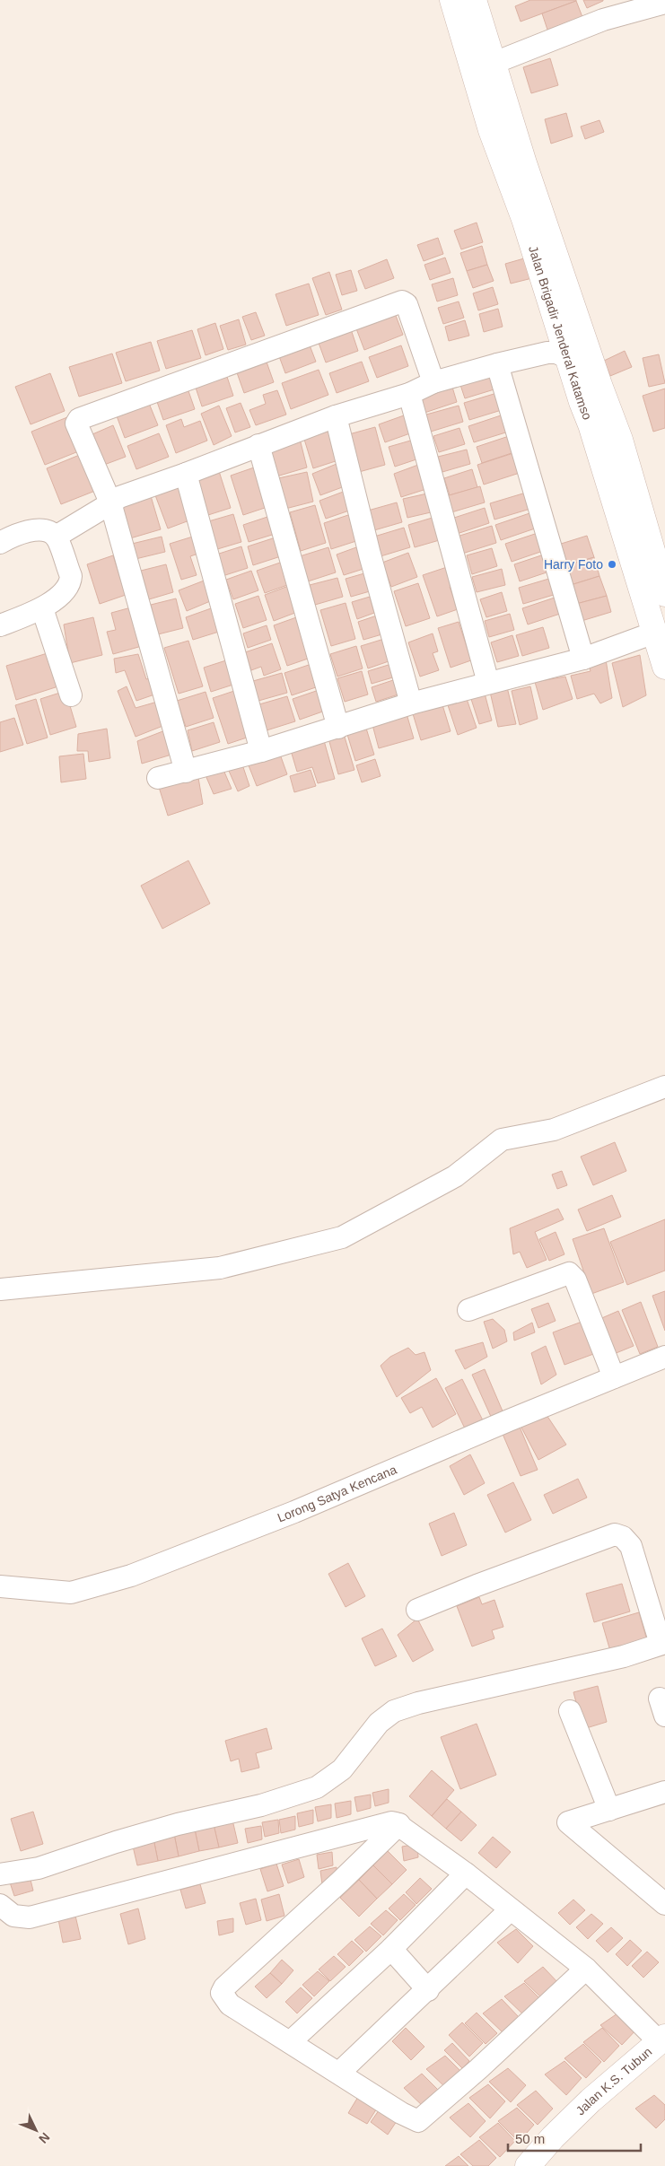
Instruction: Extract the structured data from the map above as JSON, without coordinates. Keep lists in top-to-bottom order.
{
  "streets": {
    "main road": ["Jalan Brigadir Jenderal Katamso", "Jalan K.S. Tubun"],
    "street": ["Lorong Satya Kencana"]
  },
  "places": ["Harry Foto"],
  "scale_bar": "50 m",
  "north": "bottom right"
}
